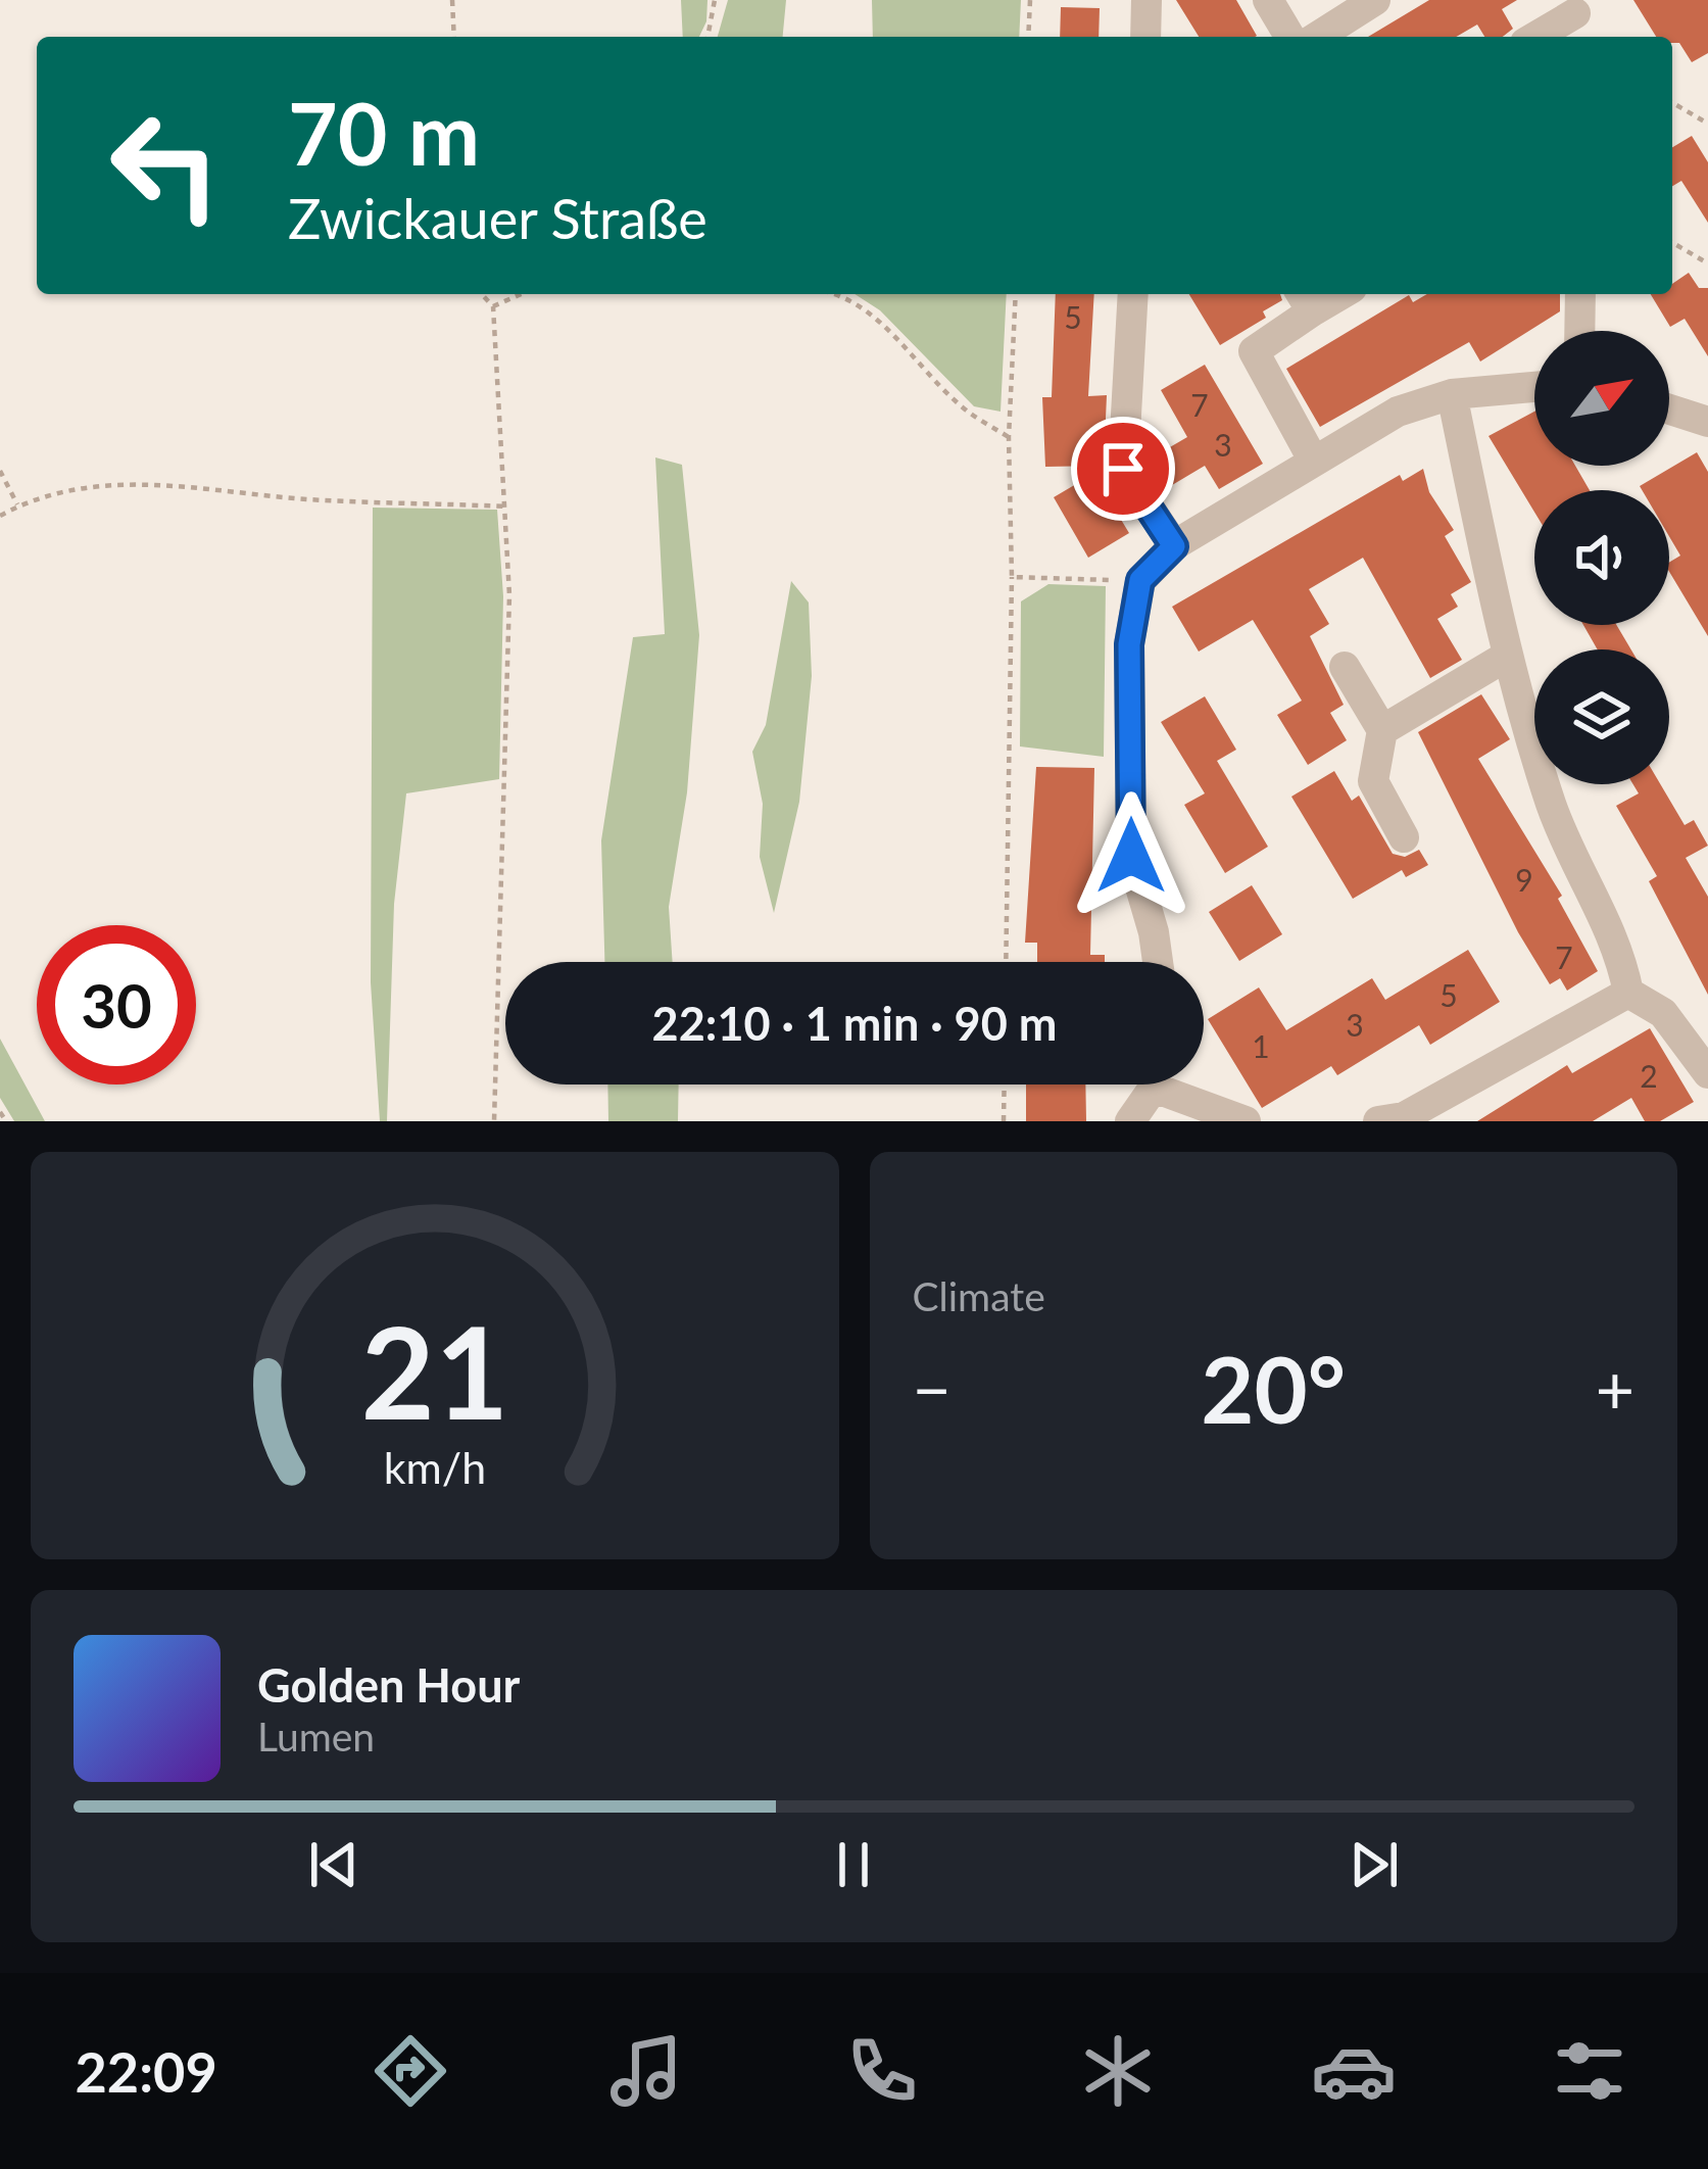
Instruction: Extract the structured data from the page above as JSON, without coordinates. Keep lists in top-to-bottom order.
{
  "house_numbers": [
    "5",
    "7",
    "3",
    "9",
    "7",
    "5",
    "3",
    "1",
    "2"
  ],
  "north": "top right",
  "page": {
    "turn": ["70 m", "Zwickauer Straße"],
    "limit": "30",
    "trip": "22:10 · 1 min · 90 m",
    "tile": "Climate",
    "heat": ["−", "20°", "+"],
    "song": ["Golden Hour", "Lumen"],
    "tabs": "22:09",
    "gauge": ["21", "km/h"]
  }
}
